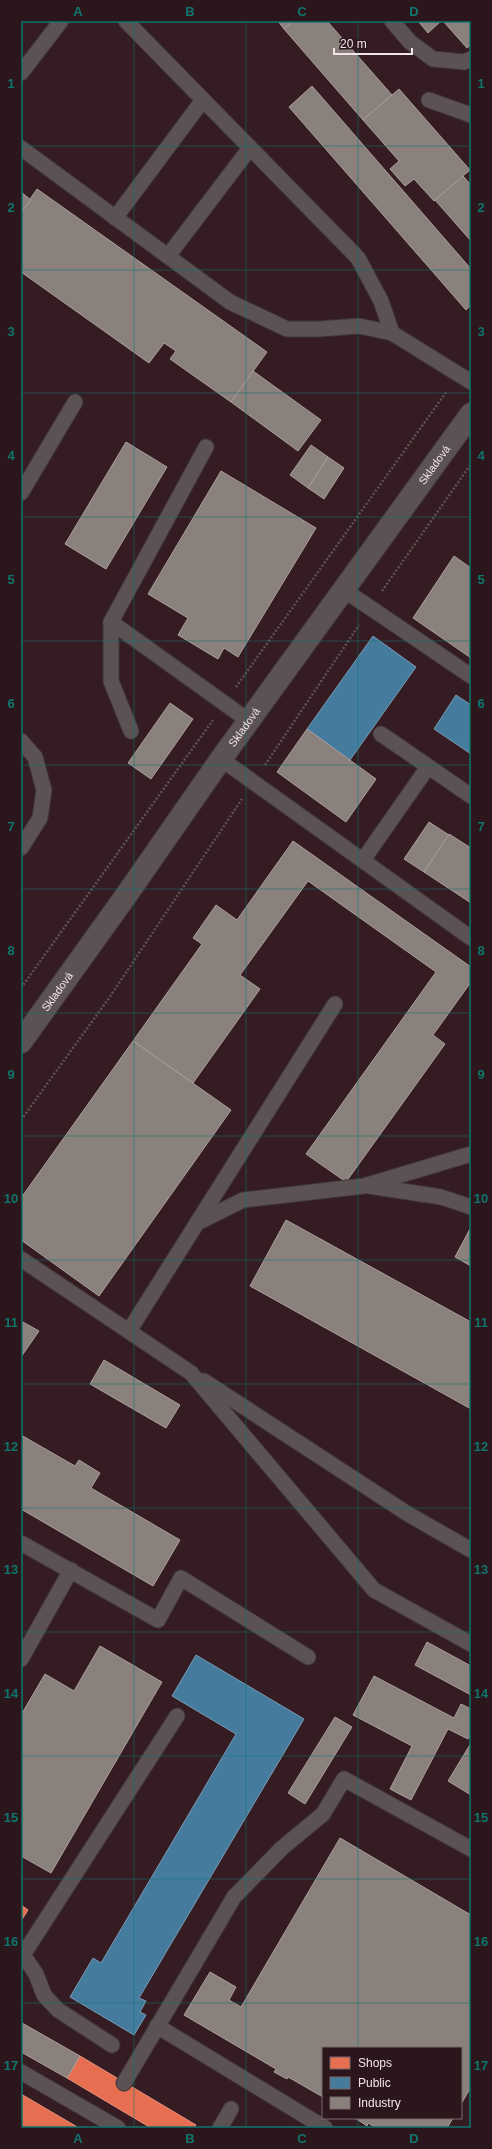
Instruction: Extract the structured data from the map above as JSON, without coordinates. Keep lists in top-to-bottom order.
{
  "streets": {
    "street": ["Skladová"]
  },
  "legend": ["Shops", "Public", "Industry"],
  "scale_bar": "20 m",
  "grid": {
    "columns": [
      "A",
      "B",
      "C",
      "D"
    ],
    "rows": [
      "1",
      "2",
      "3",
      "4",
      "5",
      "6",
      "7",
      "8",
      "9",
      "10",
      "11",
      "12",
      "13",
      "14",
      "15",
      "16",
      "17"
    ]
  }
}
